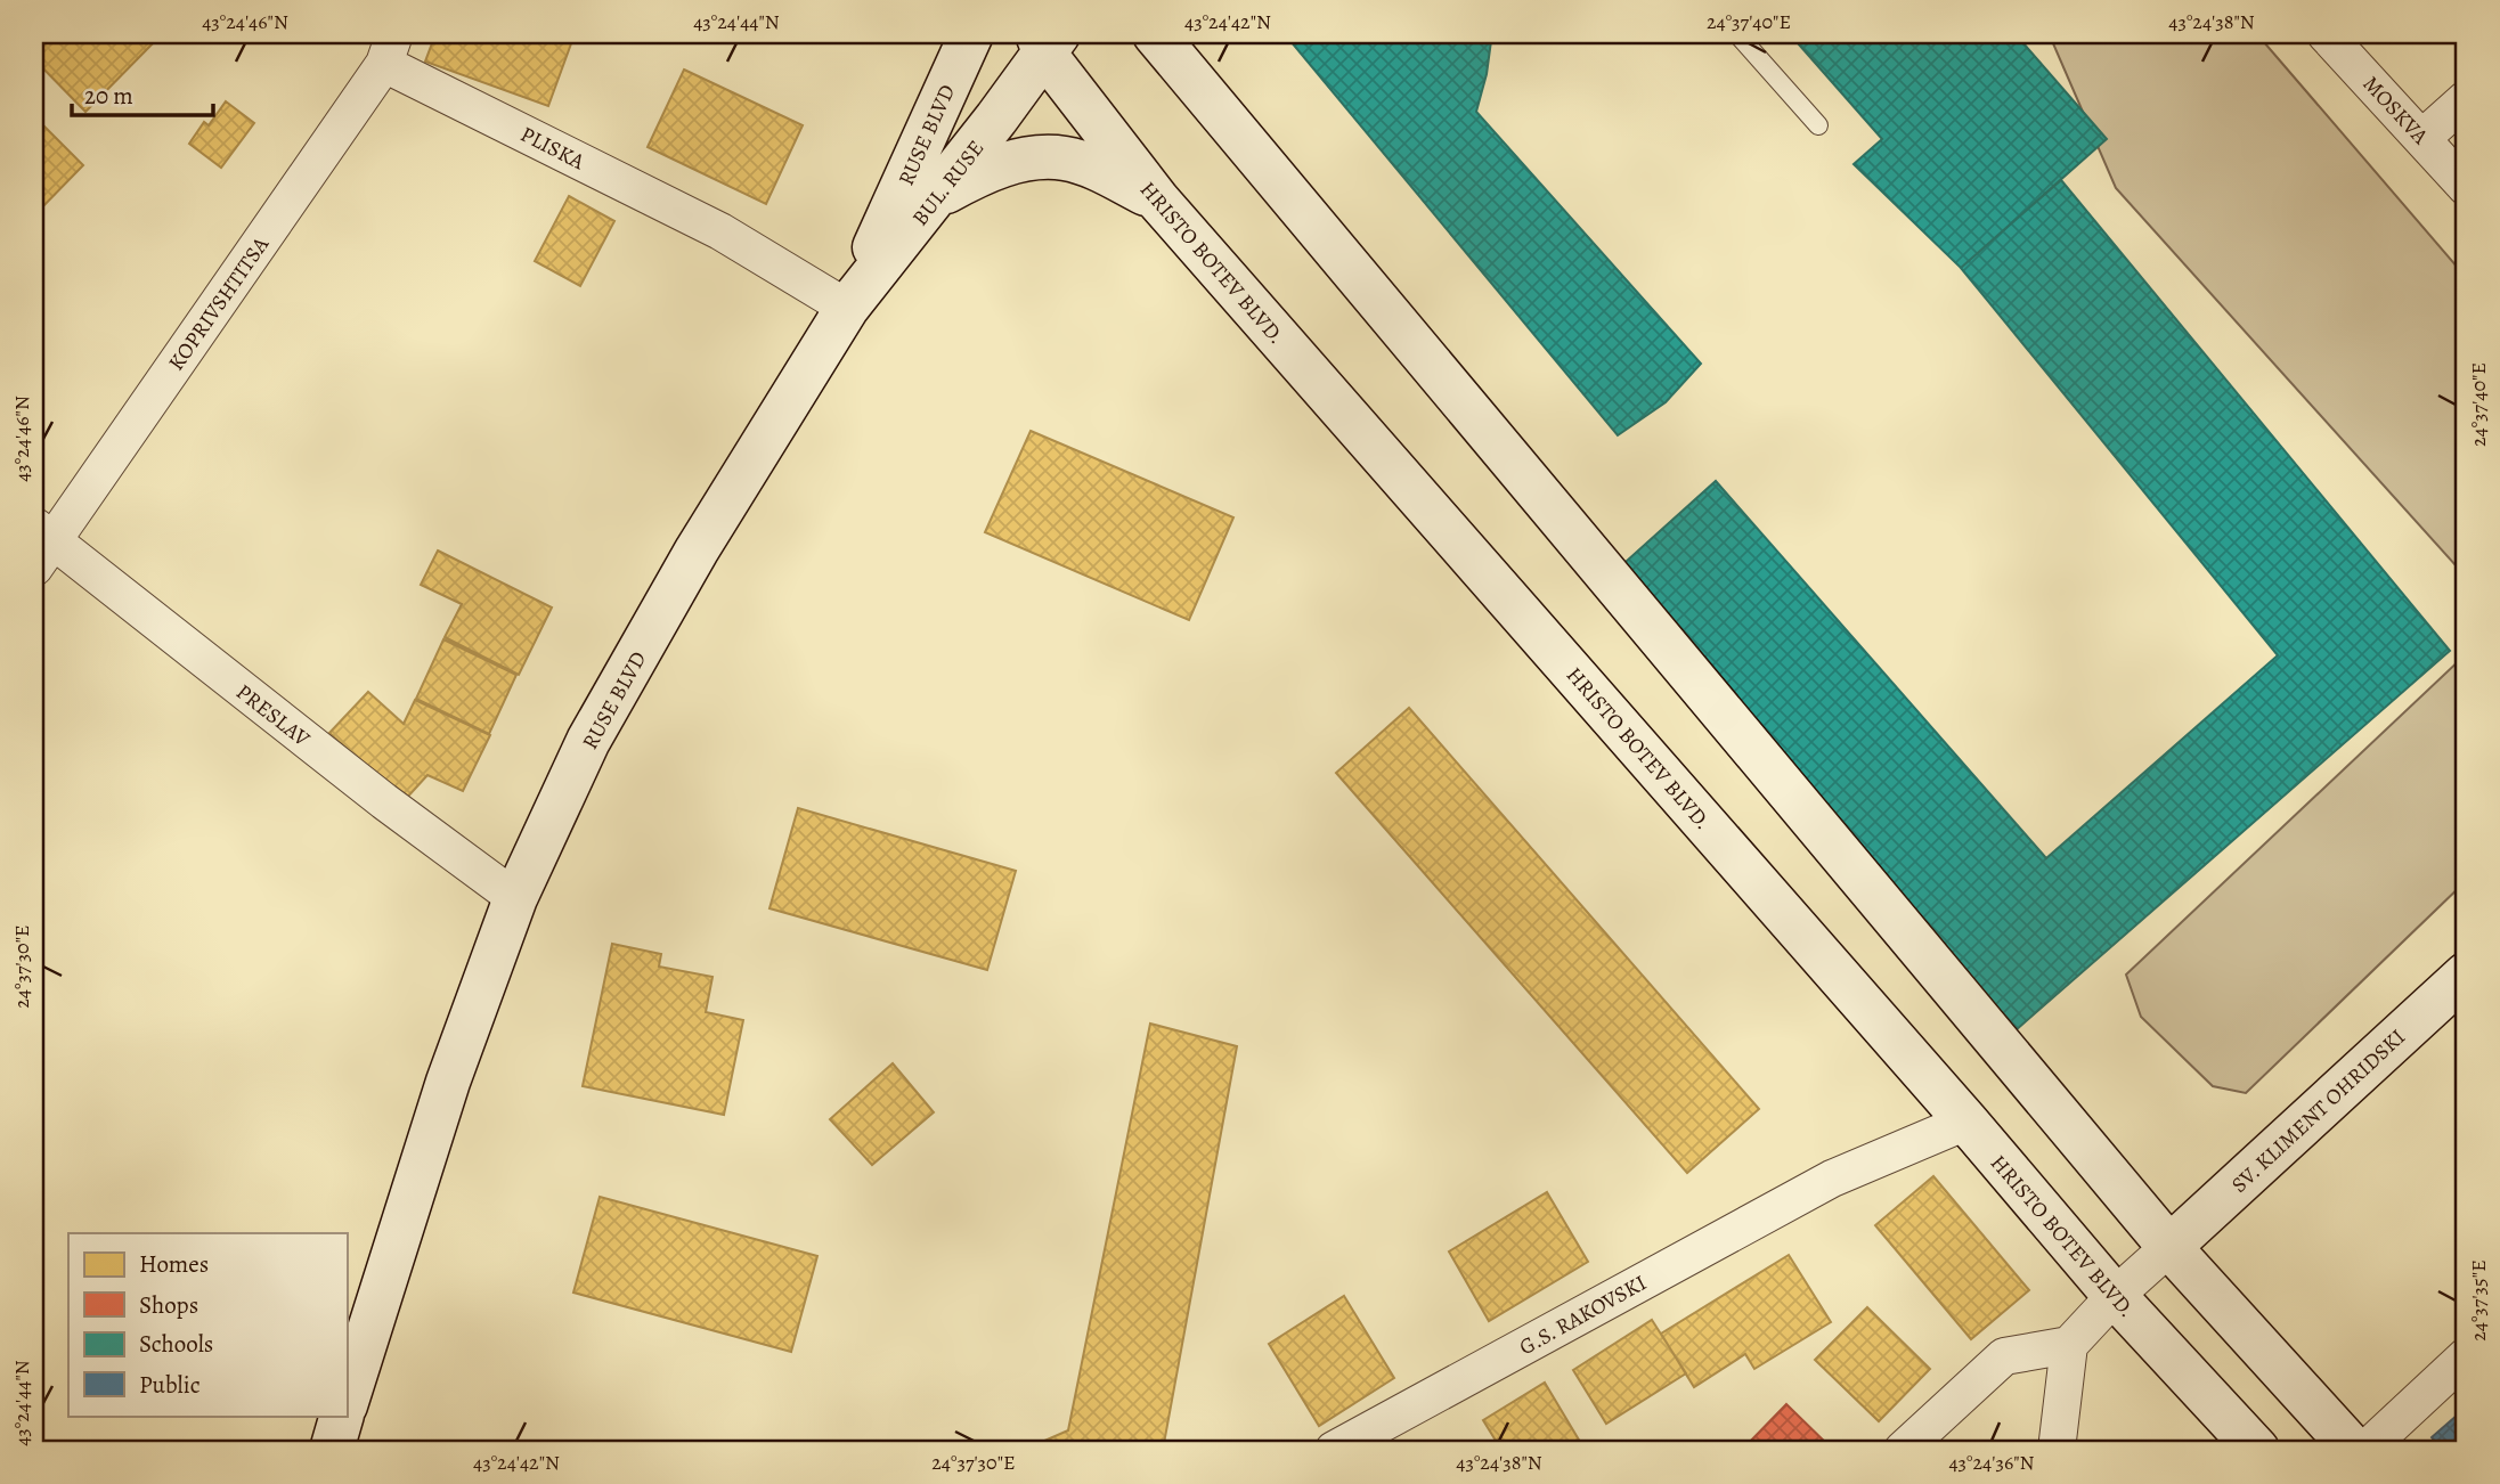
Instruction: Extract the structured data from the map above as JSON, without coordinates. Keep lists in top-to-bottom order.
{
  "streets": {
    "main road": [
      "RUSE BLVD",
      "BUL. RUSE",
      "HRISTO BOTEV BLVD.",
      "SV. KLIMENT OHRIDSKI"
    ],
    "street": [
      "MOSKVA",
      "PLISKA",
      "KOPRIVSHTITSA",
      "PRESLAV",
      "G.S. RAKOVSKI"
    ]
  },
  "crossings": [
    ["RUSE BLVD", "PLISKA"],
    ["RUSE BLVD", "BUL. RUSE"],
    ["RUSE BLVD", "PRESLAV"],
    ["PLISKA", "BUL. RUSE"],
    ["PLISKA", "KOPRIVSHTITSA"],
    ["BUL. RUSE", "HRISTO BOTEV BLVD."],
    ["HRISTO BOTEV BLVD.", "G.S. RAKOVSKI"],
    ["KOPRIVSHTITSA", "PRESLAV"]
  ],
  "legend": [
    "Homes",
    "Shops",
    "Schools",
    "Public"
  ],
  "scale_bar": "20 m",
  "coordinates": [
    "43°24'46\"N",
    "43°24'44\"N",
    "43°24'42\"N",
    "24°37'40\"E",
    "43°24'38\"N",
    "24°37'30\"E",
    "24°37'35\"E",
    "43°24'36\"N"
  ]
}
